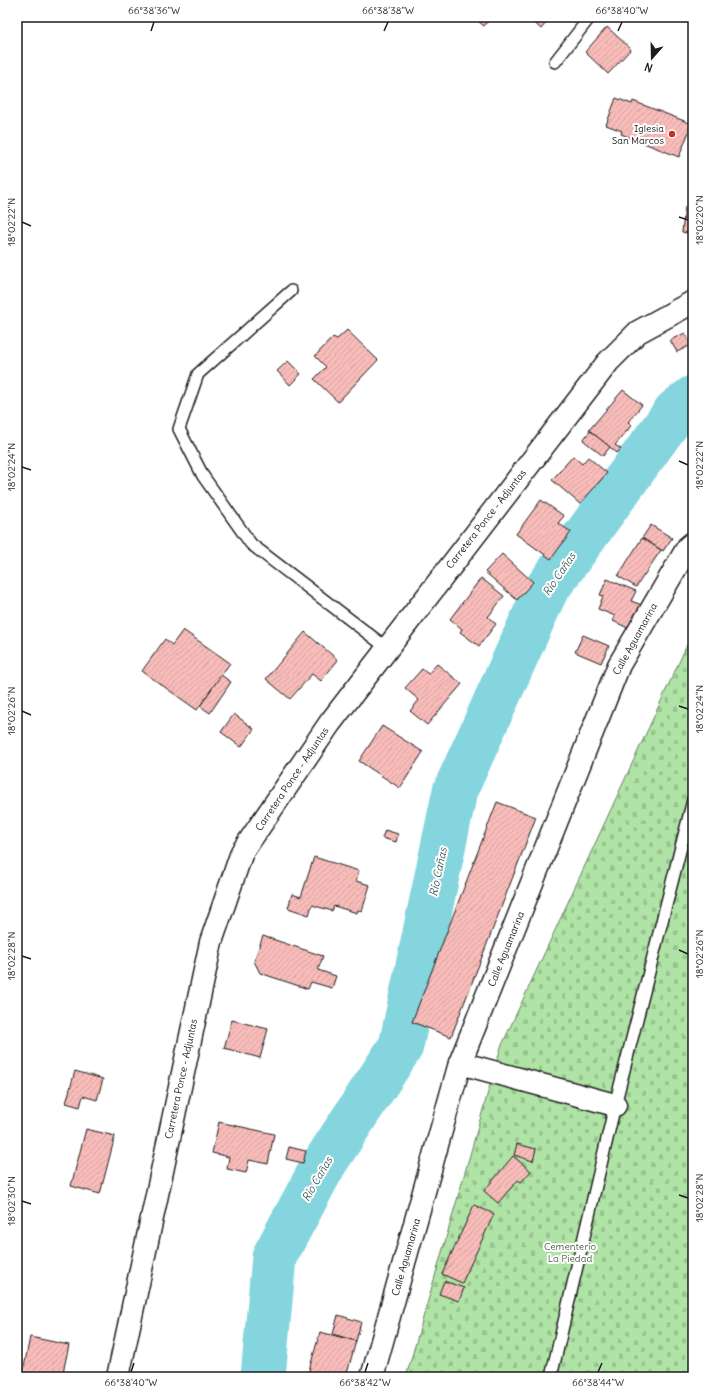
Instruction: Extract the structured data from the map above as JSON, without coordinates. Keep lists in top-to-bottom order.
{
  "streets": {
    "street": ["Carretera Ponce - Adjuntas", "Calle Aguamarina"]
  },
  "water": ["Río Cañas"],
  "parks": ["Cementerio La Piedad"],
  "places": ["Iglesia San Marcos"],
  "north": "bottom",
  "coordinates": [
    "66°38'36\"W",
    "66°38'38\"W",
    "66°38'40\"W",
    "18°02'20\"N",
    "18°02'22\"N",
    "18°02'24\"N",
    "18°02'26\"N",
    "18°02'28\"N",
    "18°02'30\"N",
    "66°38'42\"W",
    "66°38'44\"W"
  ]
}
